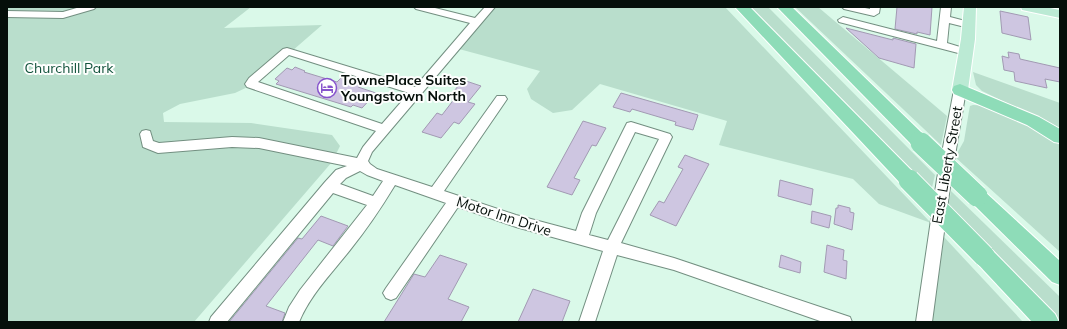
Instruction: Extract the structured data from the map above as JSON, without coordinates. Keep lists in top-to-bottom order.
{
  "streets": {
    "main road": ["East Liberty Street"],
    "street": ["Motor Inn Drive"]
  },
  "parks": ["Churchill Park"],
  "places": {
    "hotel": ["TownePlace Suites Youngstown North"]
  }
}
